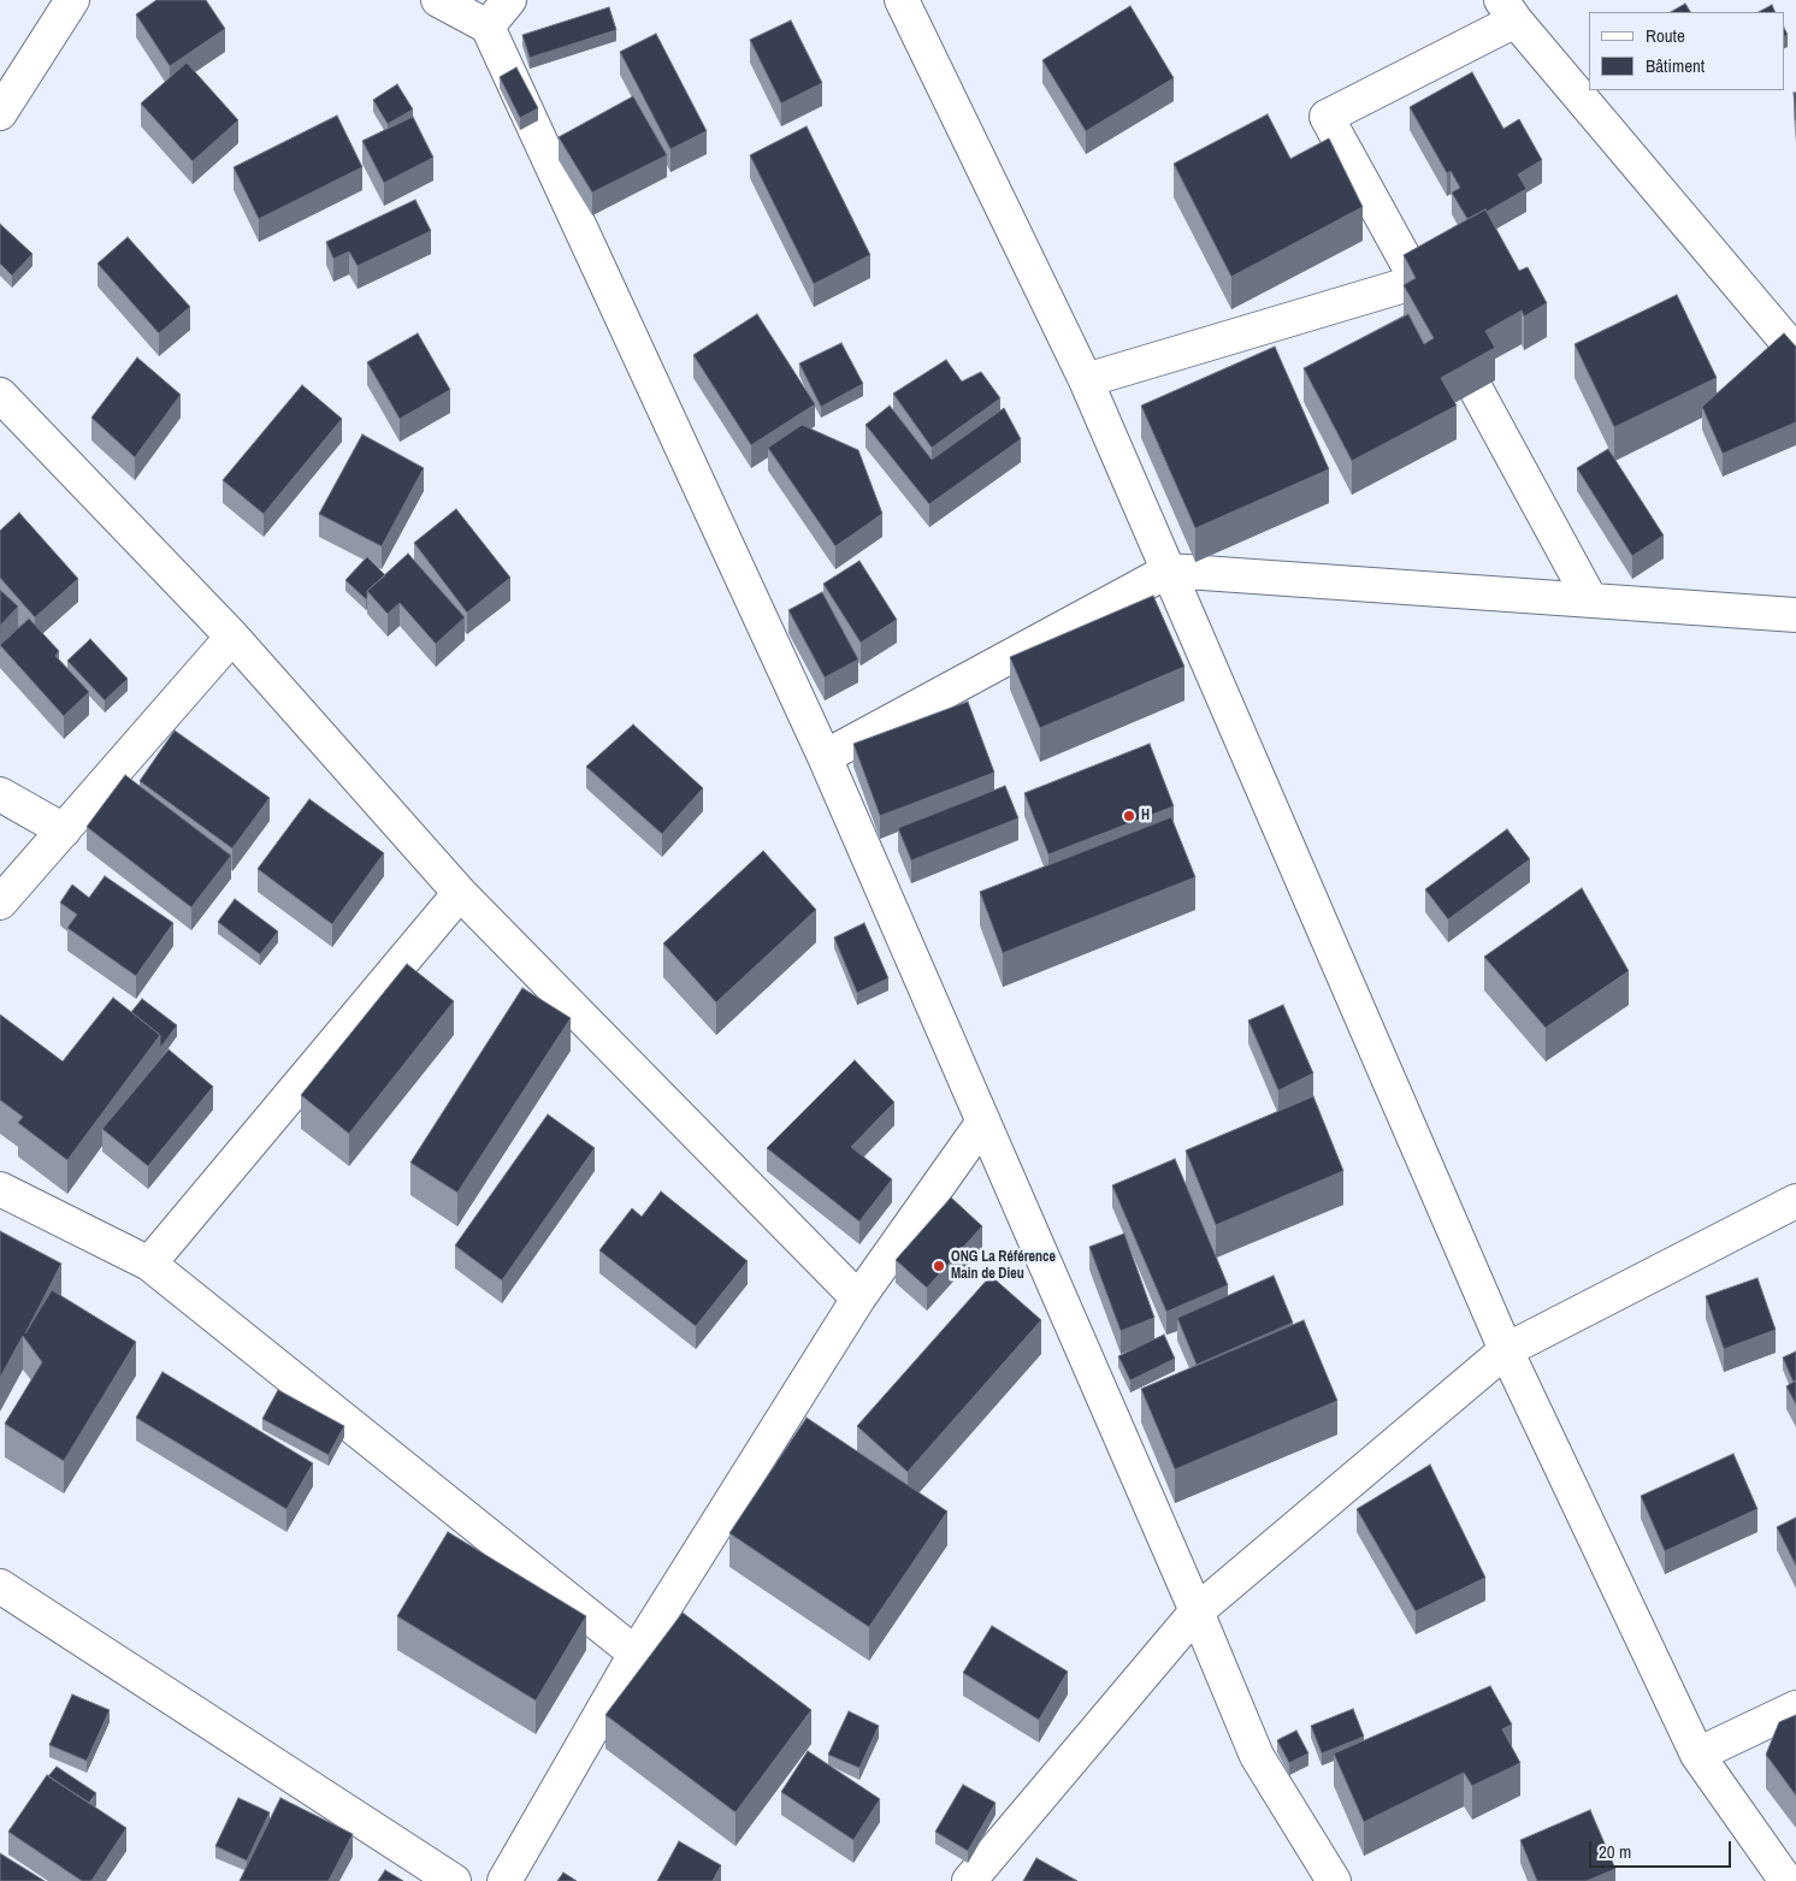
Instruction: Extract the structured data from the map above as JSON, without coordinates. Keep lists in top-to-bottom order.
{
  "places": ["H", "ONG La Référence Main de Dieu"],
  "legend": ["Route", "Bâtiment"],
  "scale_bar": "20 m"
}
